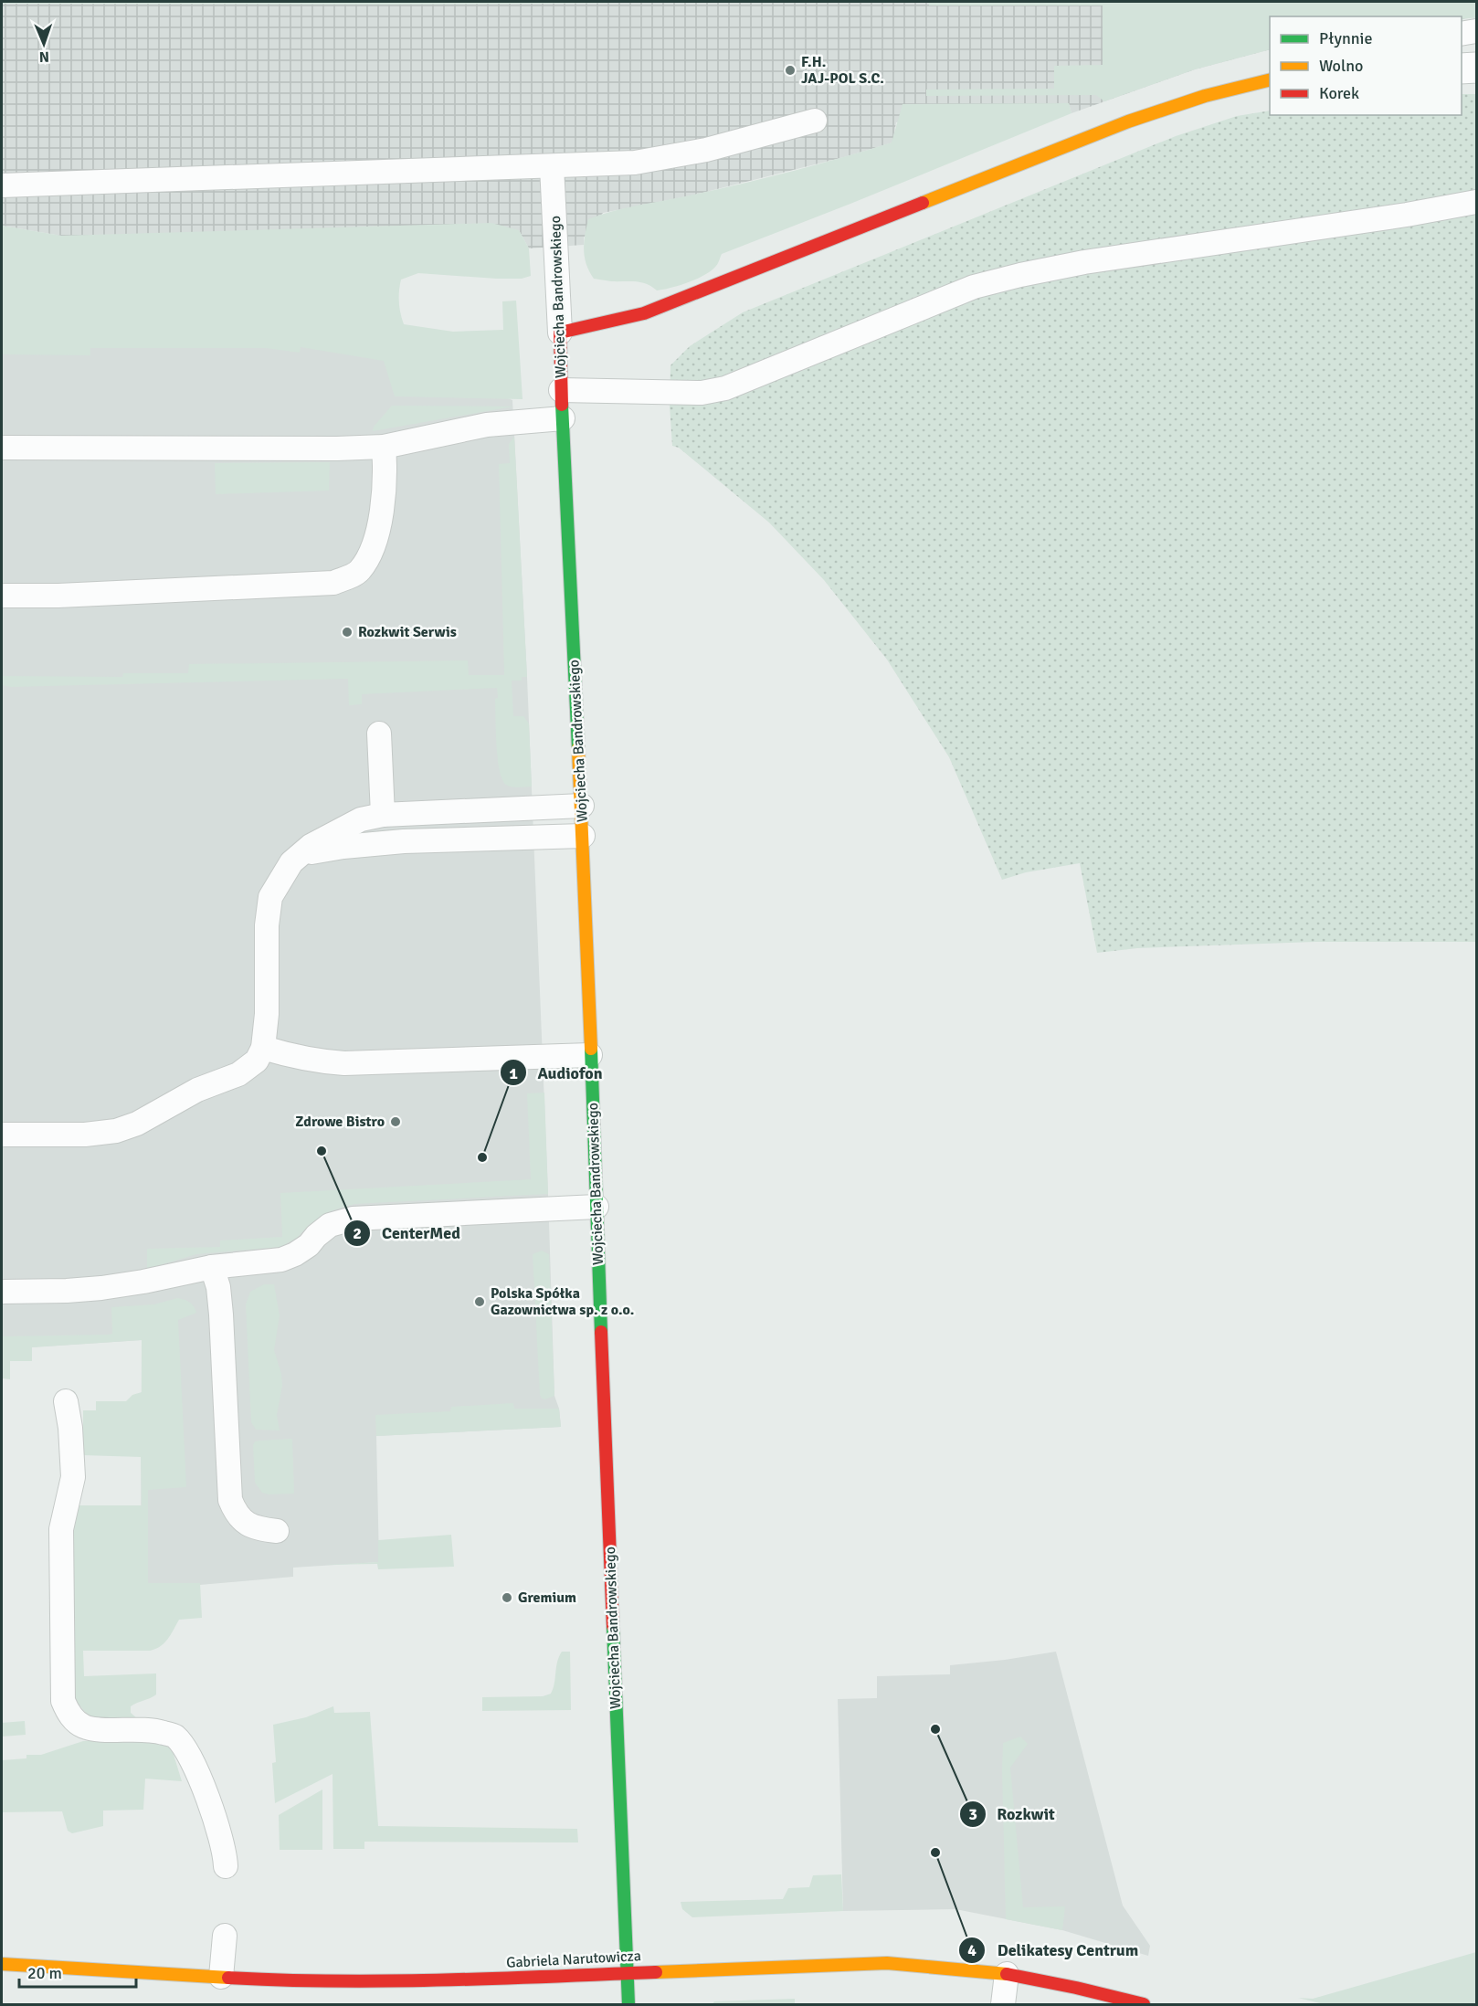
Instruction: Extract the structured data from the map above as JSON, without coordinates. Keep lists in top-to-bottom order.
{
  "streets": {
    "street": ["Wojciecha Bandrowskiego", "Gabriela Narutowicza"]
  },
  "crossings": [
    ["Wojciecha Bandrowskiego", "Gabriela Narutowicza"]
  ],
  "places": [
    "F.H. JAJ-POL S.C.",
    "Rozkwit Serwis",
    "Zdrowe Bistro",
    "CenterMed",
    "Audiofon",
    "Polska Spółka Gazownictwa sp. z o.o.",
    "Gremium",
    "Rozkwit",
    "Delikatesy Centrum"
  ],
  "legend": ["Płynnie", "Wolno", "Korek"],
  "scale_bar": "20 m",
  "north": "bottom"
}
